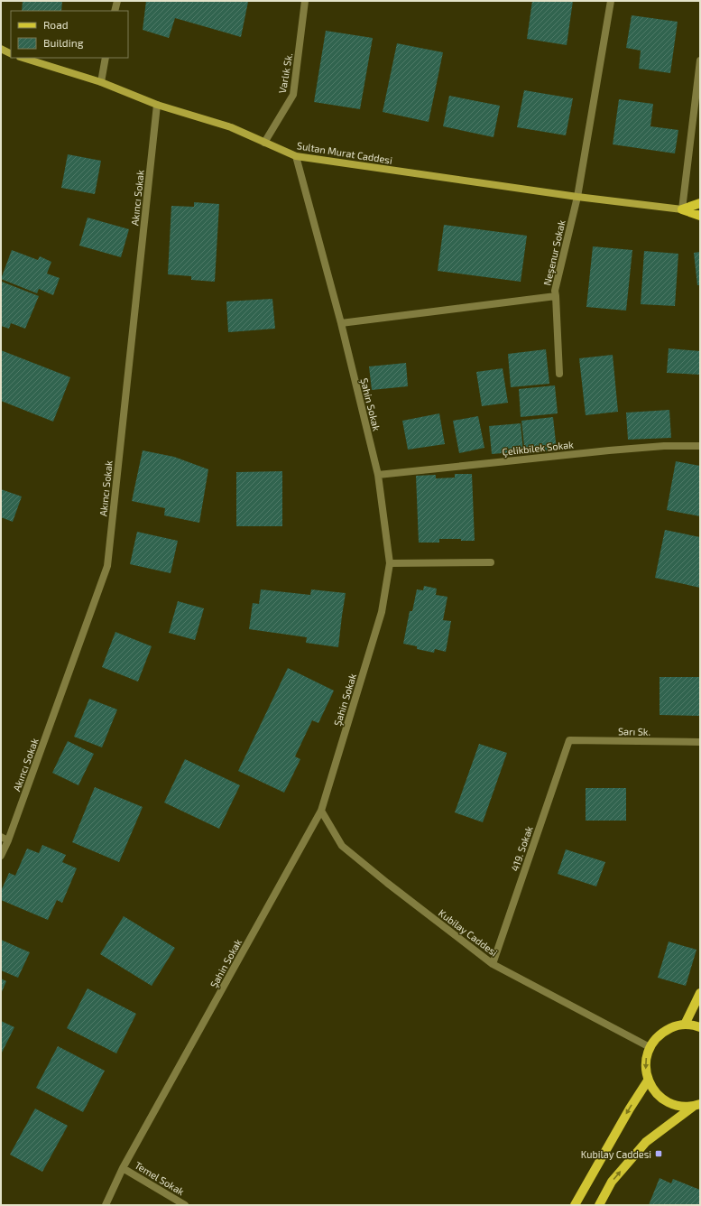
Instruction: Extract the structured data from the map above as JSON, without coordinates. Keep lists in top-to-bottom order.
{
  "streets": {
    "main road": ["Sultan Murat Caddesi"],
    "street": [
      "Varlık Sk.",
      "Akıncı Sokak",
      "Neşenur Sokak",
      "Şahin Sokak",
      "Çelikbilek Sokak",
      "Sarı Sk.",
      "419. Sokak",
      "Kubilay Caddesi",
      "Temel Sokak"
    ]
  },
  "crossings": [
    ["Varlık Sk.", "Sultan Murat Caddesi"],
    ["Sultan Murat Caddesi", "Akıncı Sokak"],
    ["Sultan Murat Caddesi", "Neşenur Sokak"],
    ["Sultan Murat Caddesi", "Şahin Sokak"],
    ["Neşenur Sokak", "Şahin Sokak"],
    ["Şahin Sokak", "Çelikbilek Sokak"],
    ["Şahin Sokak", "Kubilay Caddesi"],
    ["Şahin Sokak", "Temel Sokak"],
    ["Sarı Sk.", "419. Sokak"],
    ["419. Sokak", "Kubilay Caddesi"]
  ],
  "places": {
    "transit": ["Kubilay Caddesi"]
  },
  "legend": ["Road", "Building"]
}
